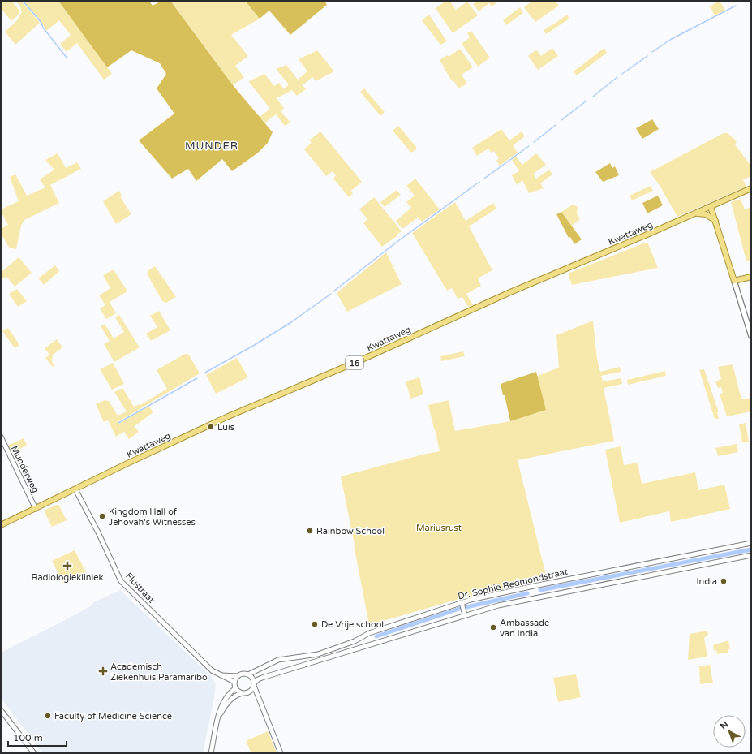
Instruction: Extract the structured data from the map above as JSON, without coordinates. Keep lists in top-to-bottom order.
{
  "streets": {
    "main road": ["Kwattaweg", "16"],
    "street": ["Munderweg", "Dr. Sophie Redmondstraat", "Flustraat"]
  },
  "crossings": [
    ["Kwattaweg", "Munderweg"],
    ["Kwattaweg", "Flustraat"],
    ["Dr. Sophie Redmondstraat", "Flustraat"]
  ],
  "districts": ["MUNDER"],
  "parks": ["Mariusrust"],
  "places": {
    "other": [
      "Luis",
      "Kingdom Hall of Jehovah's Witnesses",
      "Rainbow School",
      "India",
      "De Vrije school",
      "Ambassade van India",
      "Faculty of Medicine Science"
    ],
    "health": ["Radiologiekliniek", "Academisch Ziekenhuis Paramaribo"]
  },
  "scale_bar": "100 m",
  "north": "top left"
}
